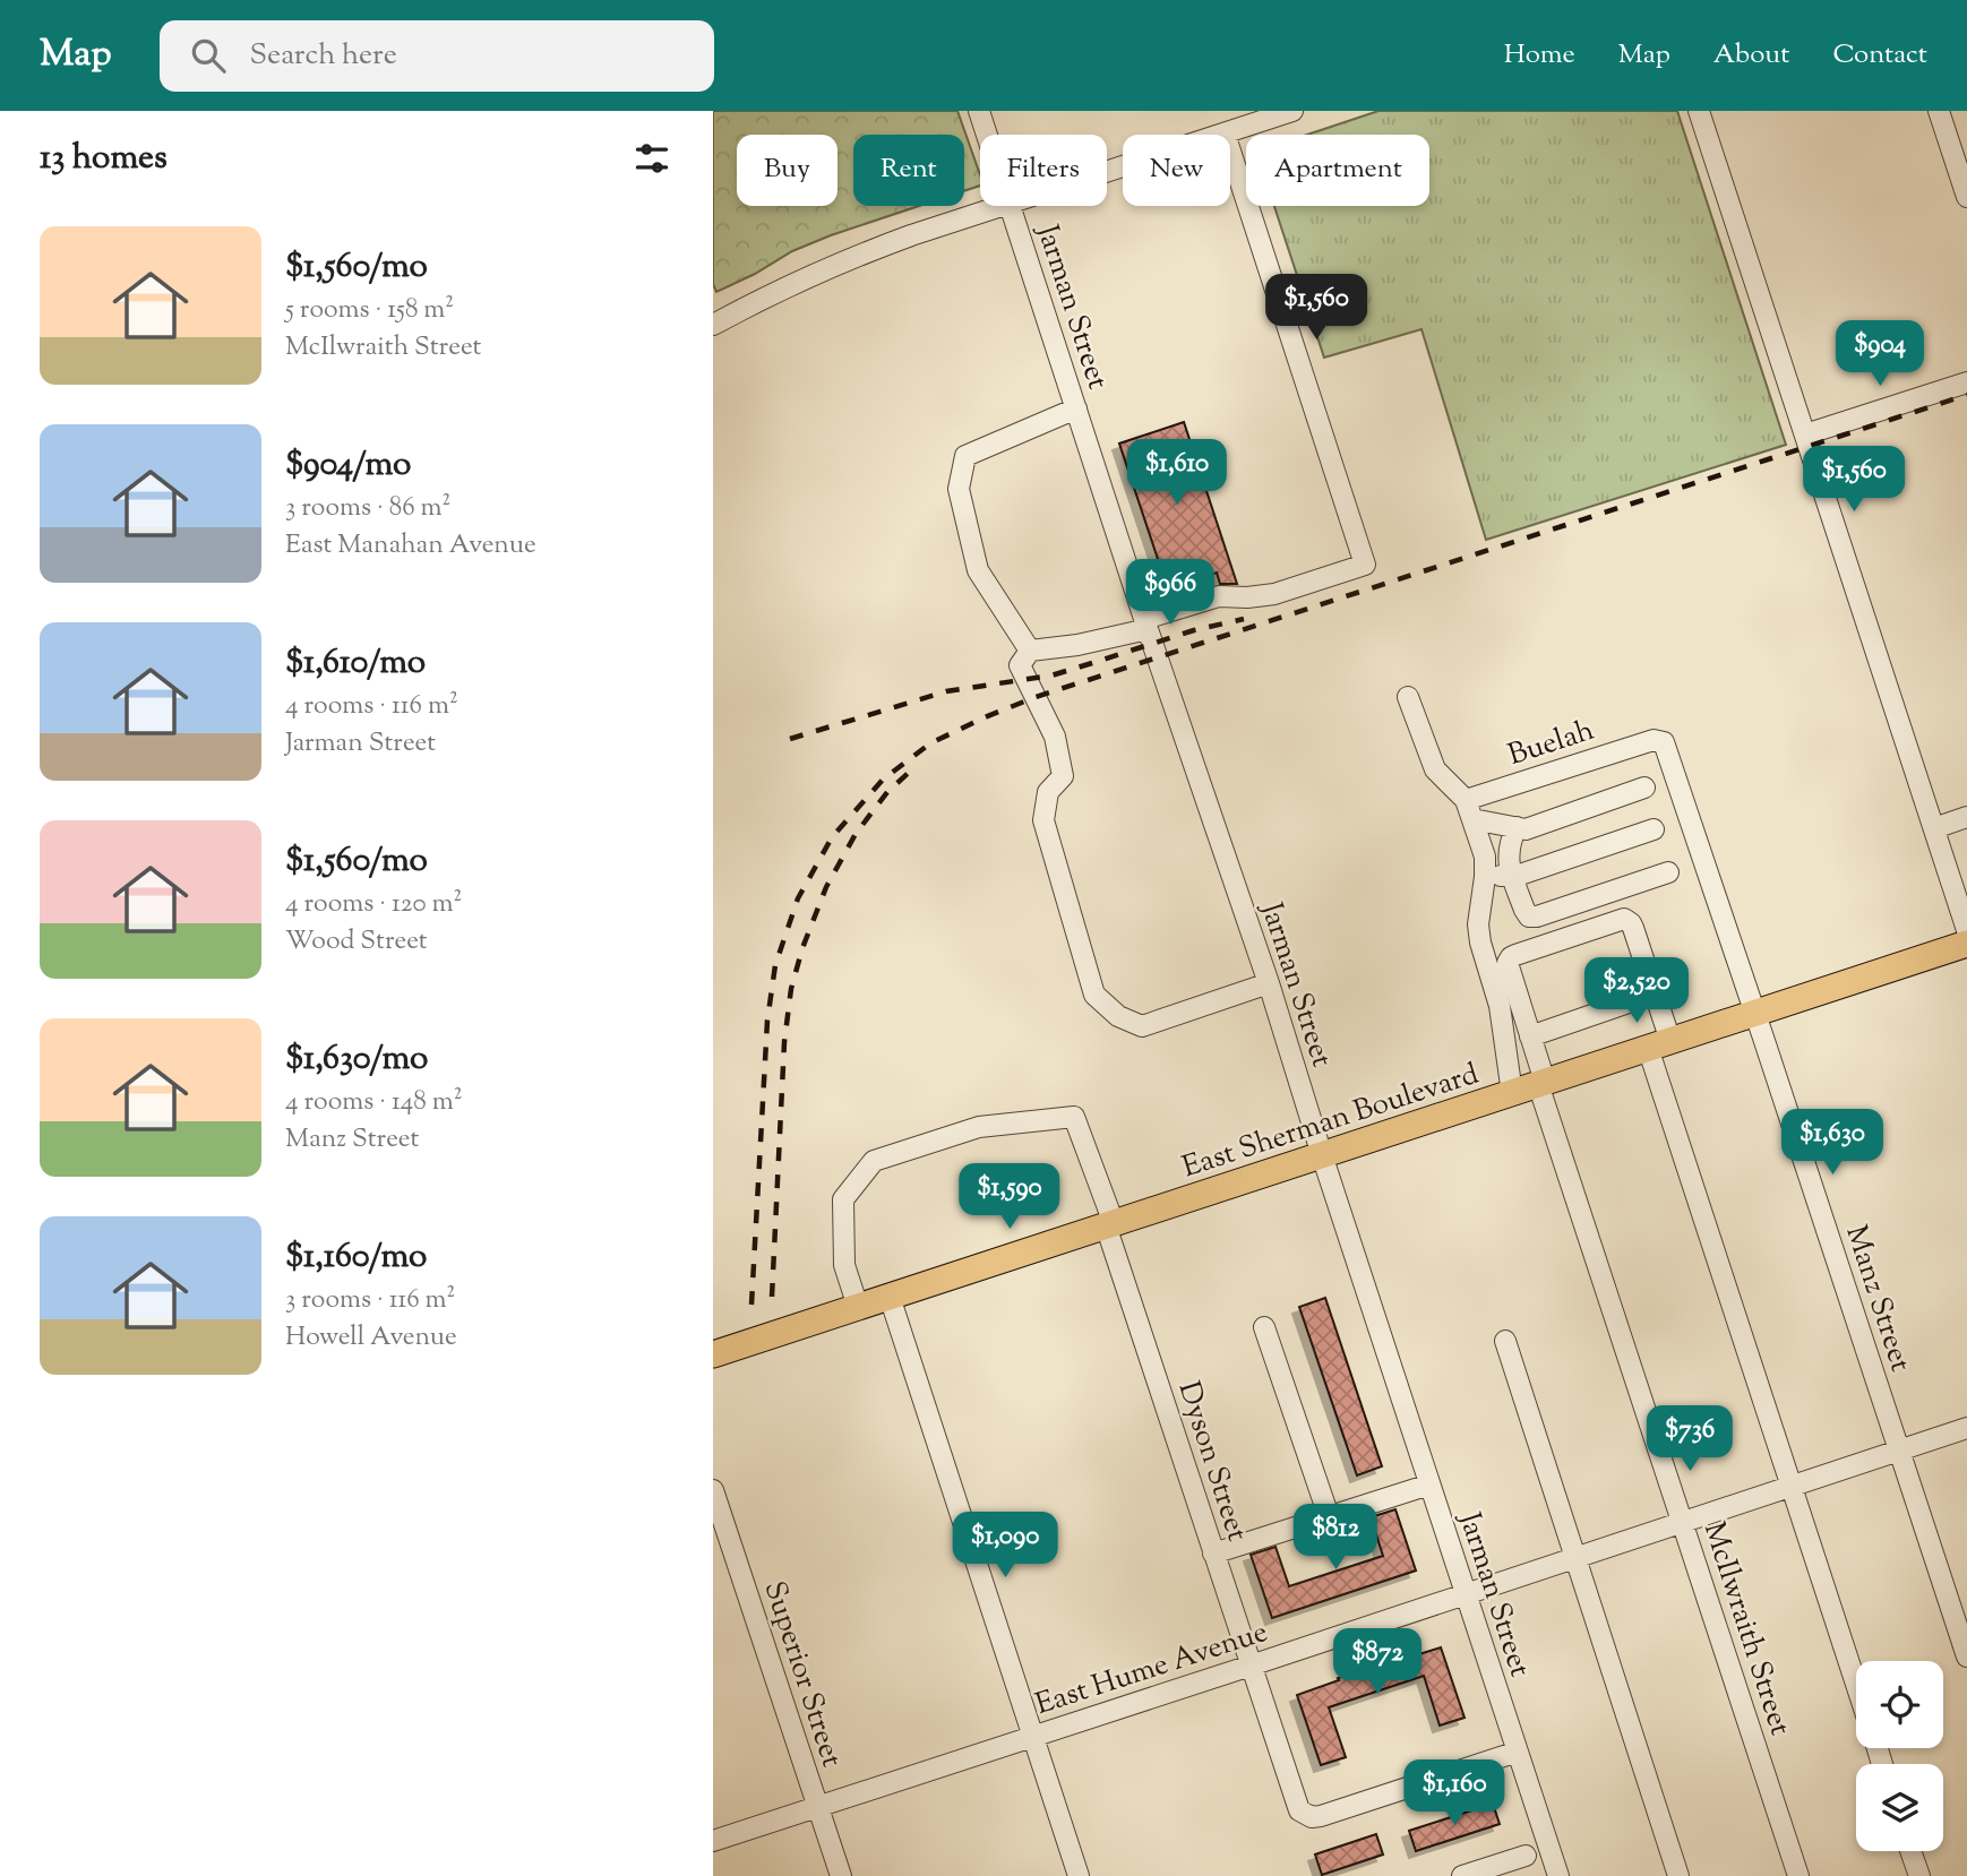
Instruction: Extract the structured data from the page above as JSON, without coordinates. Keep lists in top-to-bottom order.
{
  "streets": {
    "main road": ["East Sherman Boulevard"],
    "street": [
      "Jarman Street",
      "Buelah",
      "Manz Street",
      "Dyson Street",
      "McIlwraith Street",
      "East Hume Avenue",
      "Superior Street"
    ]
  },
  "crossings": [
    ["Jarman Street", "East Sherman Boulevard"],
    ["Jarman Street", "Dyson Street"],
    ["Jarman Street", "East Hume Avenue"],
    ["Buelah", "Manz Street"],
    ["East Sherman Boulevard", "Manz Street"],
    ["East Sherman Boulevard", "Dyson Street"],
    ["East Sherman Boulevard", "McIlwraith Street"],
    ["Manz Street", "East Hume Avenue"],
    ["Dyson Street", "East Hume Avenue"],
    ["McIlwraith Street", "East Hume Avenue"],
    ["East Hume Avenue", "Superior Street"]
  ],
  "page": {
    "header": "Map",
    "search": "Search here",
    "nav": [
      "Home",
      "Map",
      "About",
      "Contact"
    ],
    "heading": "13 homes",
    "chip": [
      "Buy",
      "Rent",
      "Filters",
      "New",
      "Apartment"
    ],
    "list": [
      {
        "name": "$1,560/mo",
        "note": "5 rooms · 158 m² · McIlwraith Street"
      },
      {
        "name": "$904/mo",
        "note": "3 rooms · 86 m² · East Manahan Avenue"
      },
      {
        "name": "$1,610/mo",
        "note": "4 rooms · 116 m² · Jarman Street"
      },
      {
        "name": "$1,560/mo",
        "note": "4 rooms · 120 m² · Wood Street"
      },
      {
        "name": "$1,630/mo",
        "note": "4 rooms · 148 m² · Manz Street"
      },
      {
        "name": "$1,160/mo",
        "note": "3 rooms · 116 m² · Howell Avenue"
      }
    ],
    "price": [
      "$1,560",
      "$904",
      "$1,610",
      "$1,560",
      "$966",
      "$2,520",
      "$1,630",
      "$1,590",
      "$736",
      "$812",
      "$1,090",
      "$872",
      "$1,160"
    ]
  }
}
